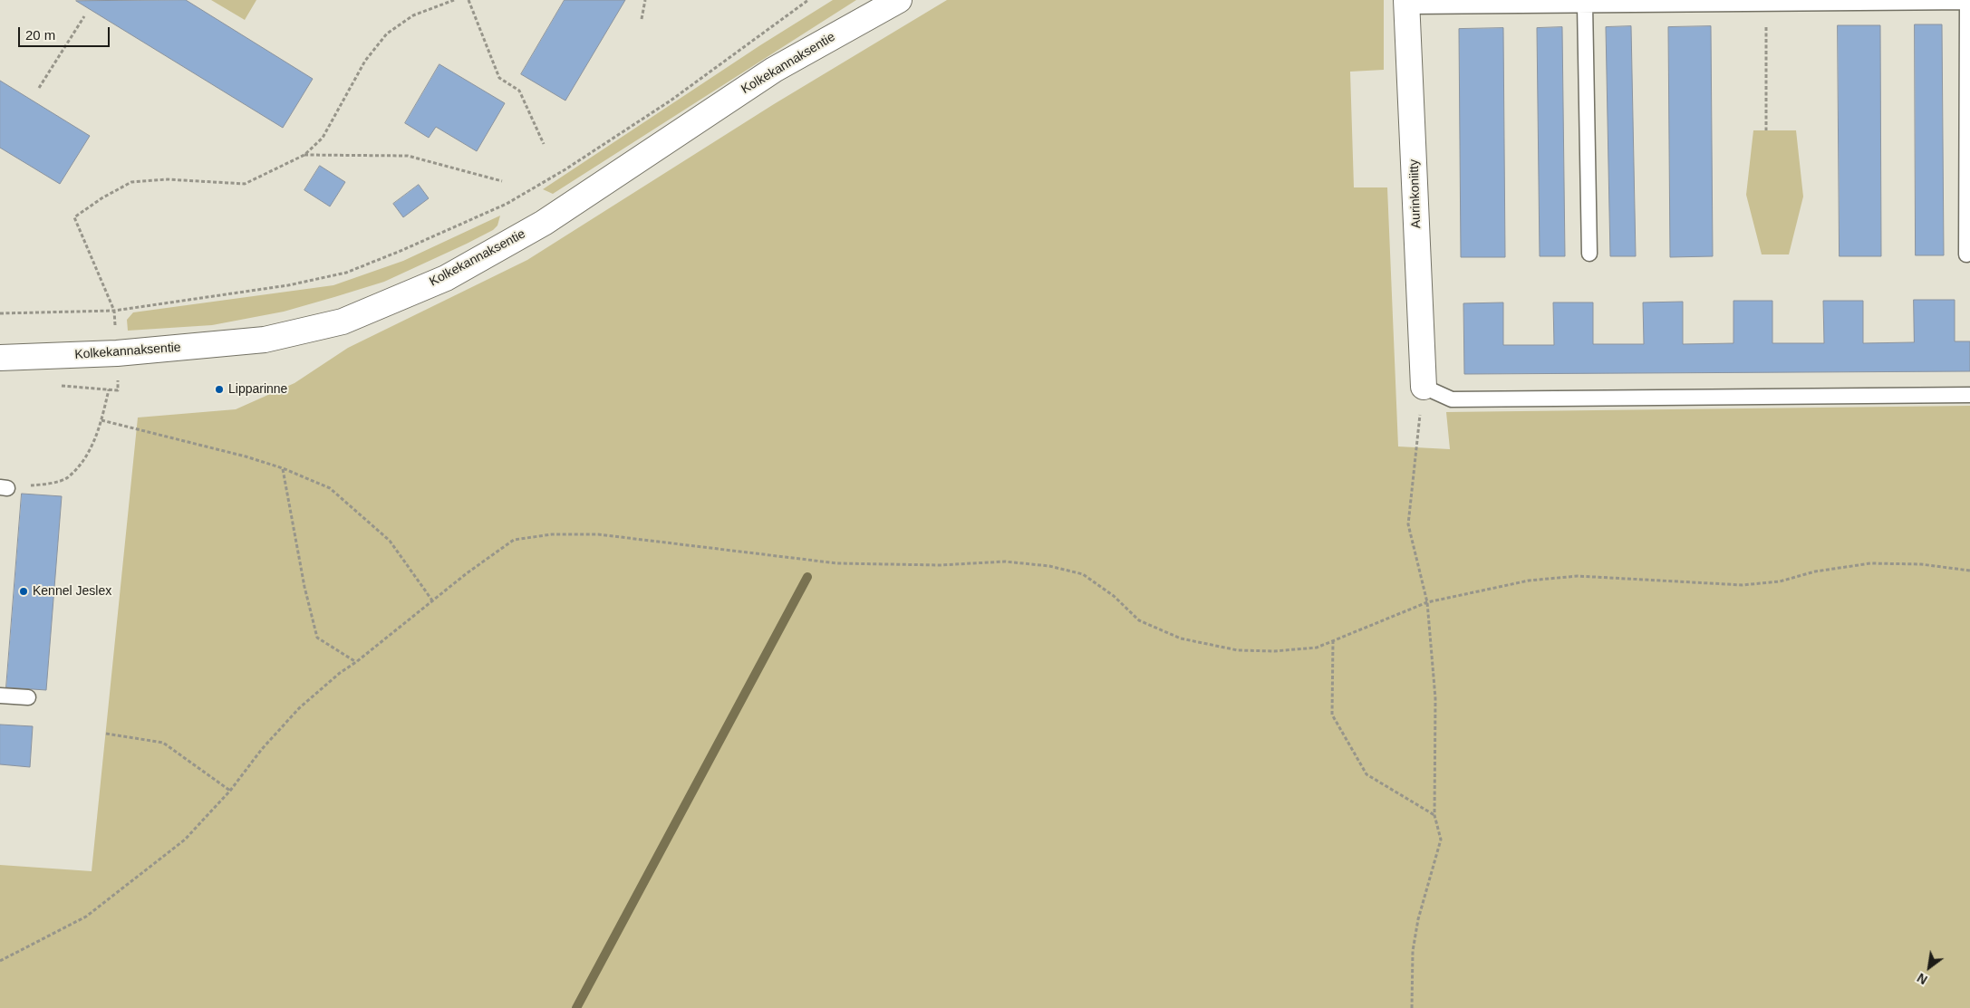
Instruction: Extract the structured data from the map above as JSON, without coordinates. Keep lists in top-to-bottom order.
{
  "streets": {
    "main road": ["Kolkekannaksentie", "Aurinkoniitty"]
  },
  "places": ["Lipparinne", "Kennel Jeslex"],
  "scale_bar": "20 m",
  "north": "bottom left"
}
